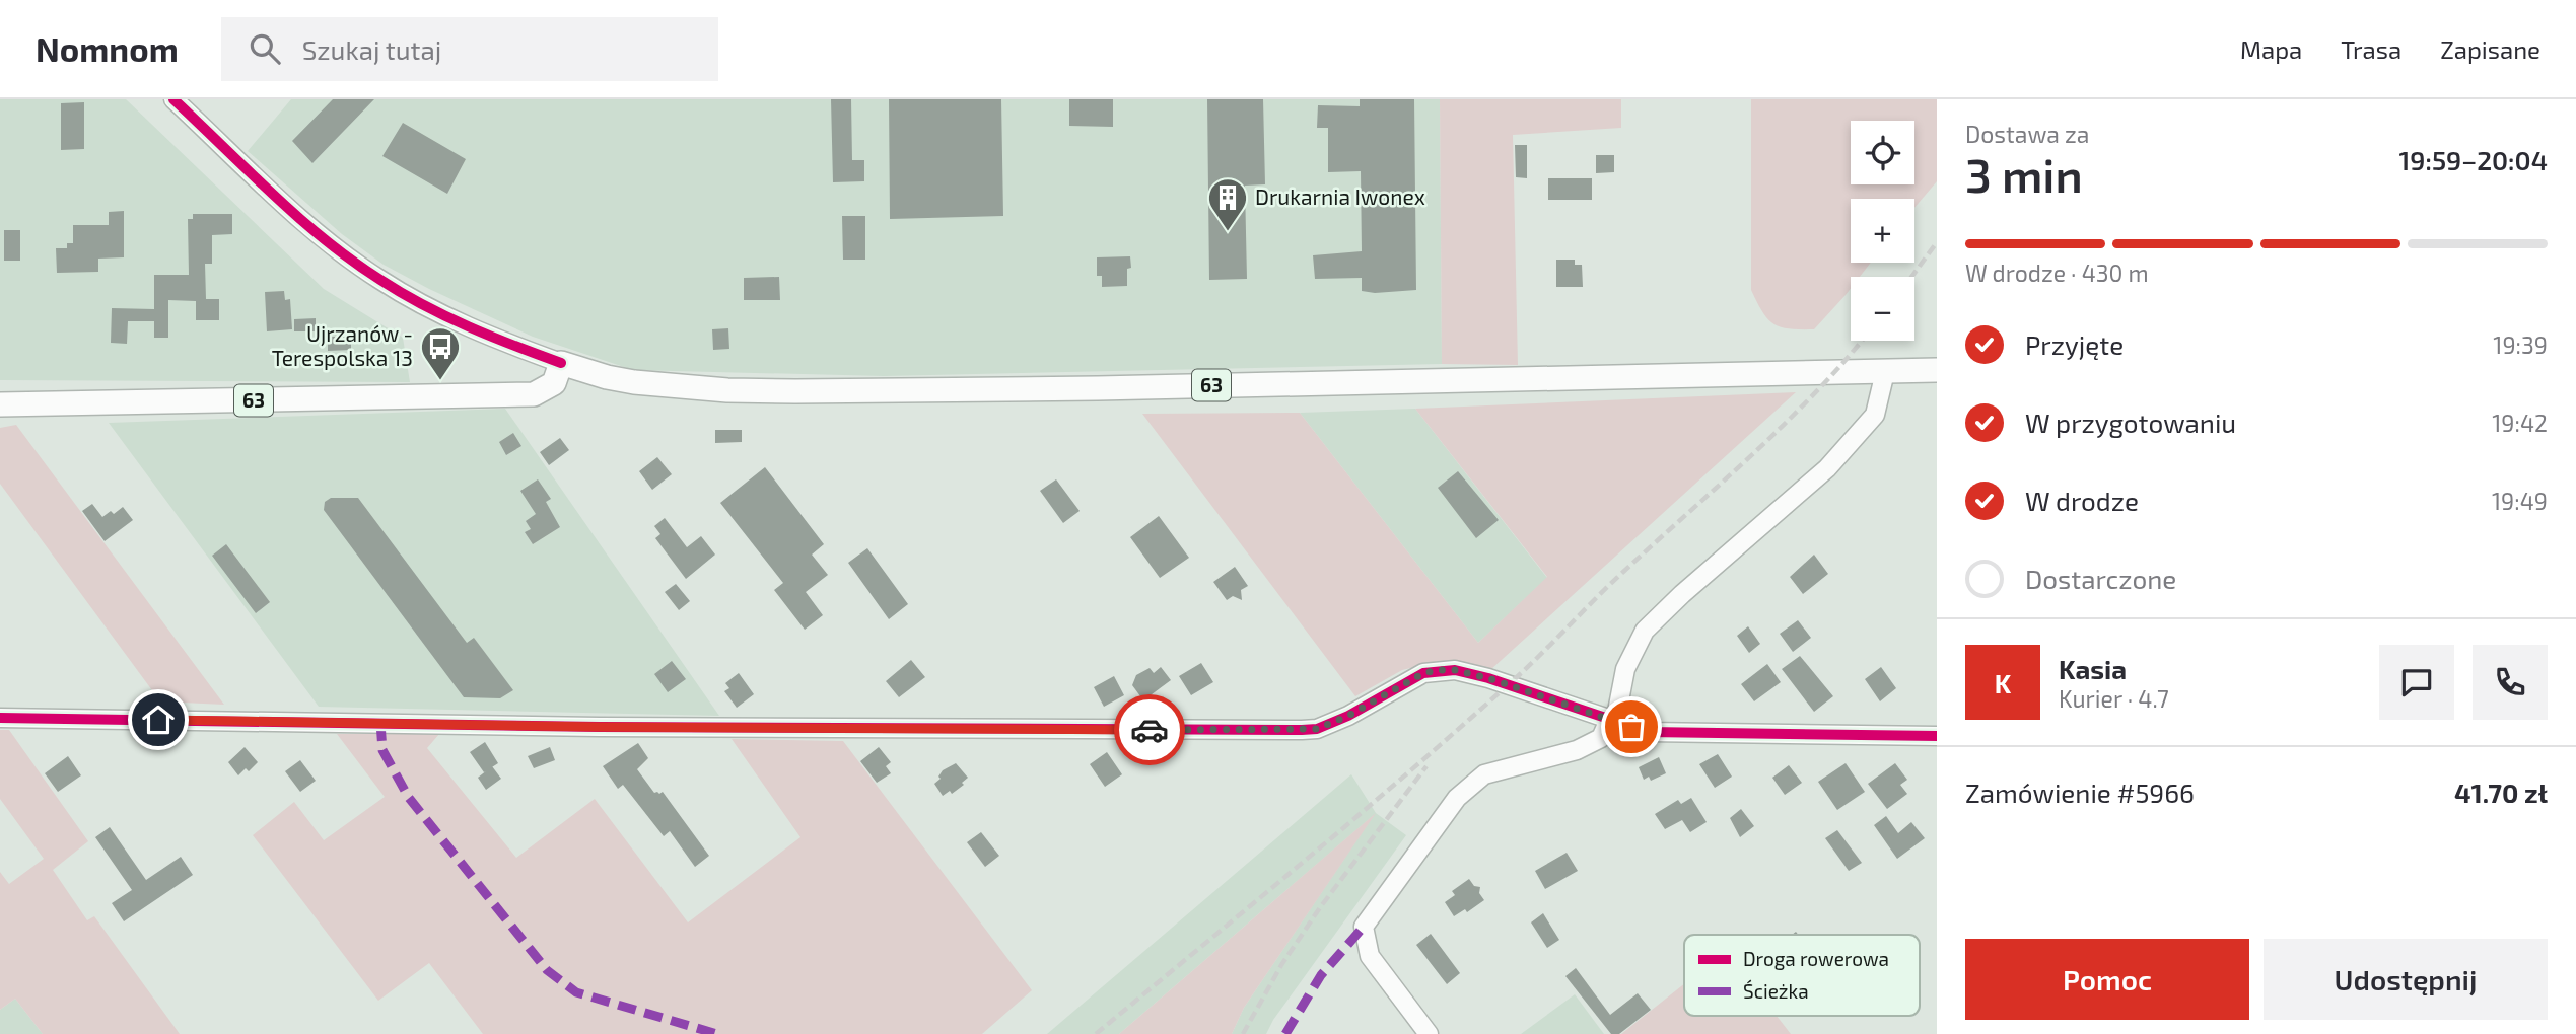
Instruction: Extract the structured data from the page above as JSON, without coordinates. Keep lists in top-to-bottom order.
{
  "streets": {
    "main road": ["63"]
  },
  "places": {
    "building": ["Drukarnia Iwonex"],
    "bus stop": ["Ujrzanów - Terespolska 13"]
  },
  "legend": ["Droga rowerowa", "Ścieżka"],
  "page": {
    "header": "Nomnom",
    "search": "Szukaj tutaj",
    "nav": ["Mapa", "Trasa", "Zapisane"],
    "heading": ["3 min", "Dostawa za", "19:59–20:04"],
    "panel": [
      "Kasia",
      "Kurier · 4.7",
      "Zamówienie #5966",
      "41.70 zł"
    ],
    "map_buttons": ["+", "−"],
    "bar": "W drodze · 430 m",
    "list": [
      ["Przyjęte", "19:39"],
      ["W przygotowaniu", "19:42"],
      ["W drodze", "19:49"],
      "Dostarczone"
    ],
    "round": "K",
    "buttons": ["Pomoc", "Udostępnij"]
  }
}
